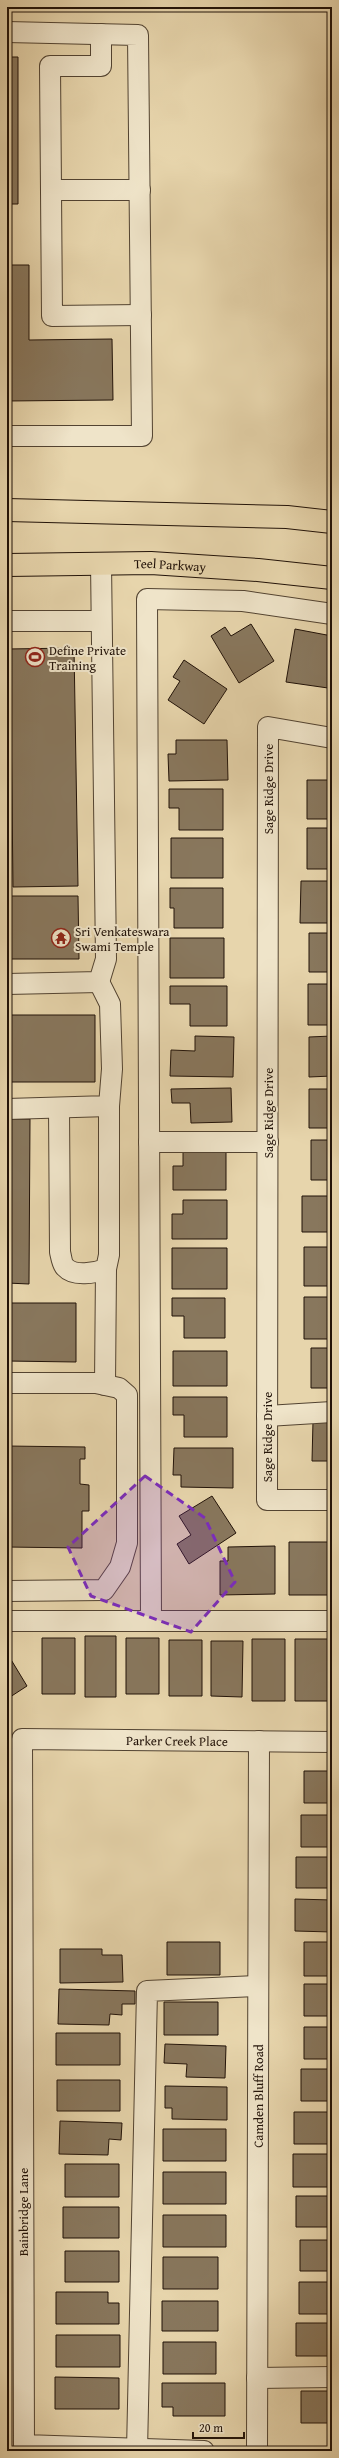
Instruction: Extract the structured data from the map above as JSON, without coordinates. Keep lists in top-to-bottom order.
{
  "streets": {
    "main road": ["Teel Parkway"],
    "street": [
      "Sage Ridge Drive",
      "Parker Creek Place",
      "Camden Bluff Road",
      "Bainbridge Lane"
    ]
  },
  "crossings": [
    ["Parker Creek Place", "Camden Bluff Road"],
    ["Parker Creek Place", "Bainbridge Lane"]
  ],
  "places": {
    "sports": ["Define Private Training"],
    "temple": ["Sri Venkateswara Swami Temple"]
  },
  "scale_bar": "20 m"
}
